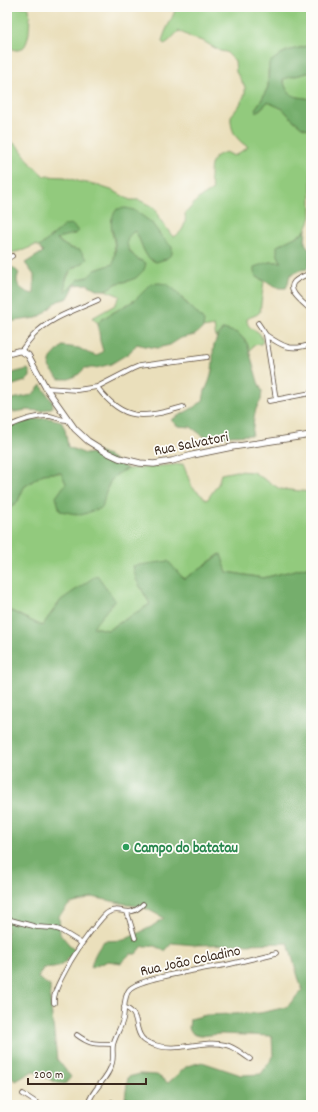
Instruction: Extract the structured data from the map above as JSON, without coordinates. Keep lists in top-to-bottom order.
{
  "streets": {
    "street": ["Rua Salvatori", "Rua João Coladino"]
  },
  "places": ["Campo do batatau"],
  "scale_bar": "200 m"
}
